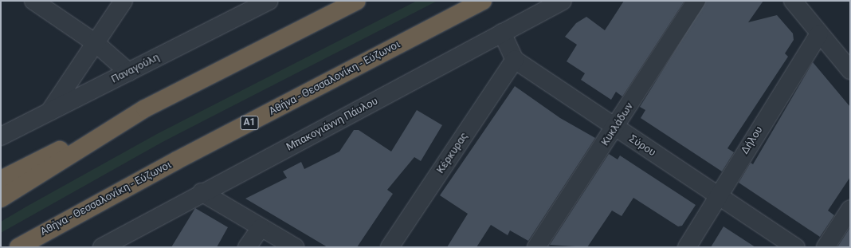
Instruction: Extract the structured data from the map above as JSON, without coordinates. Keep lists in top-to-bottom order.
{
  "streets": {
    "highway": ["Αθήνα - Θεσσαλονίκη - Εύζωνοι", "Α1"],
    "street": [
      "Παναγούλη",
      "Μπακογιάννη Πάυλου",
      "Κυκλάδων",
      "Δήλου",
      "Σύρου",
      "Κέρκυρας"
    ]
  },
  "crossings": [
    ["Κυκλάδων", "Σύρου"],
    ["Δήλου", "Σύρου"],
    ["Σύρου", "Κέρκυρας"]
  ]
}
